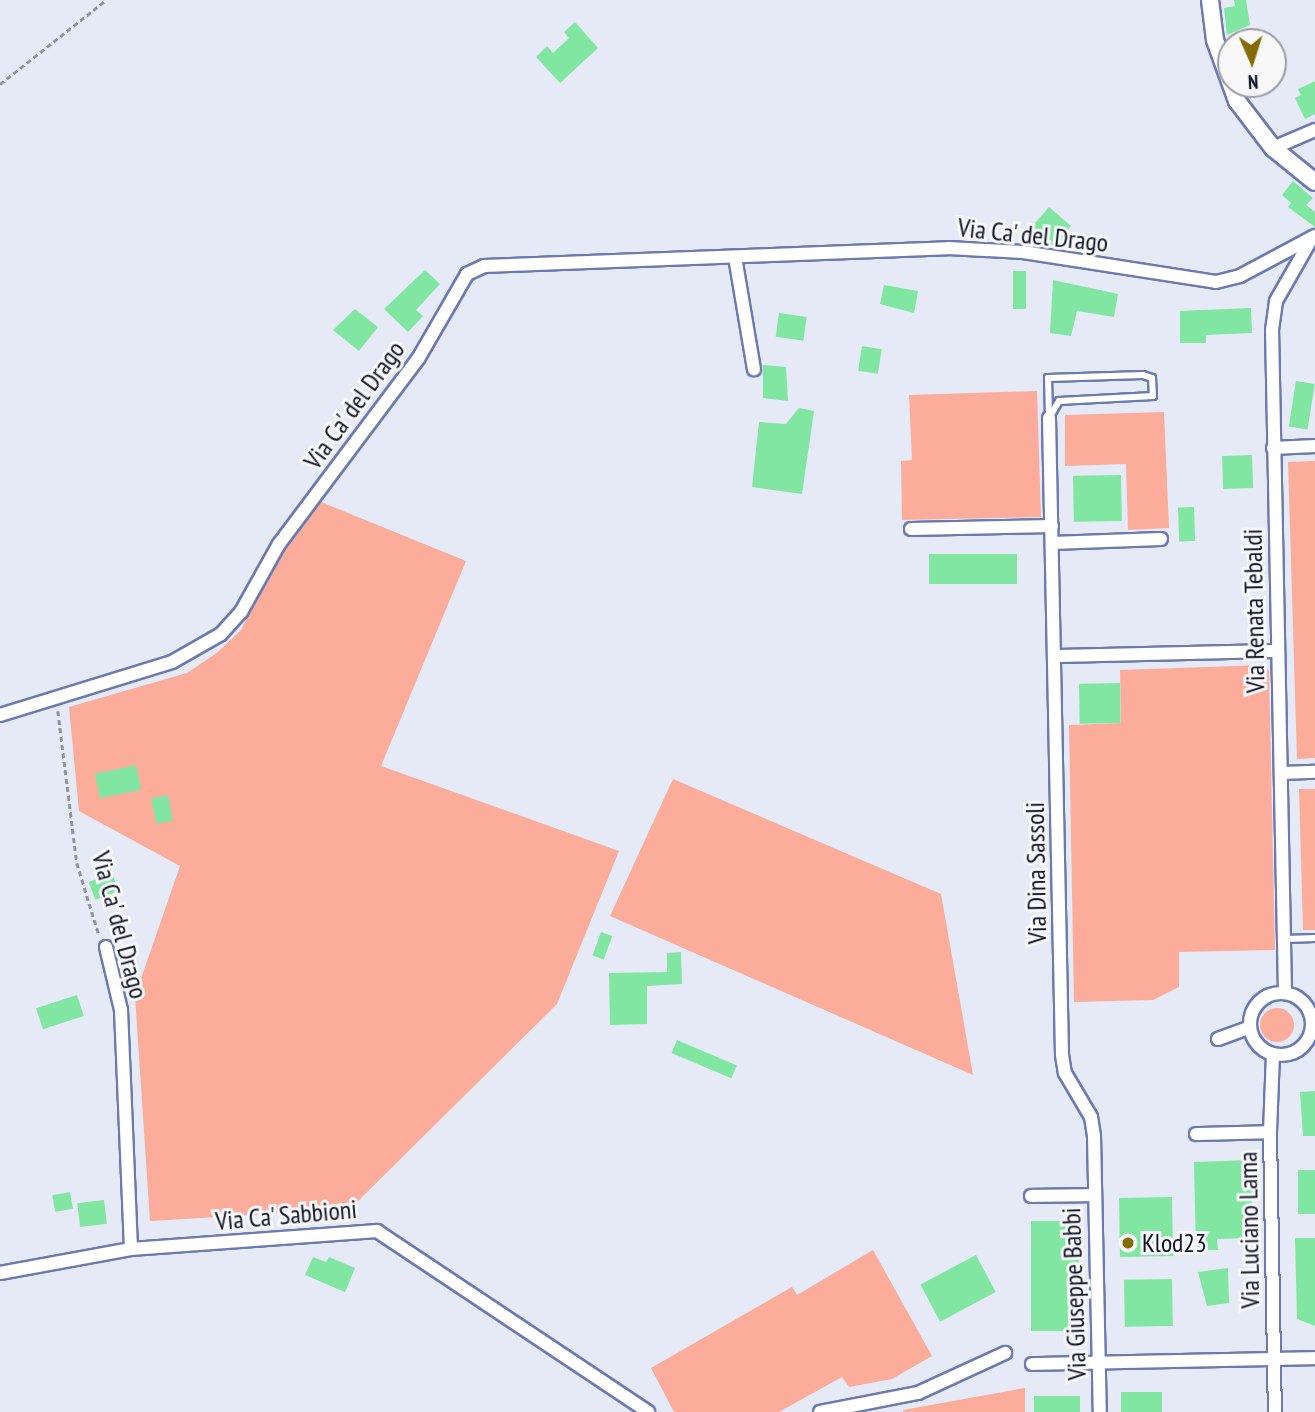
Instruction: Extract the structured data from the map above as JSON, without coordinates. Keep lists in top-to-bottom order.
{
  "streets": {
    "street": [
      "Via Ca' del Drago",
      "Via Renata Tebaldi",
      "Via Dina Sassoli",
      "Via Ca' Sabbioni",
      "Via Luciano Lama",
      "Via Giuseppe Babbi"
    ]
  },
  "crossings": [
    ["Via Ca' del Drago", "Via Renata Tebaldi"],
    ["Via Ca' del Drago", "Via Ca' Sabbioni"],
    ["Via Dina Sassoli", "Via Giuseppe Babbi"]
  ],
  "places": ["Klod23"],
  "north": "bottom"
}
